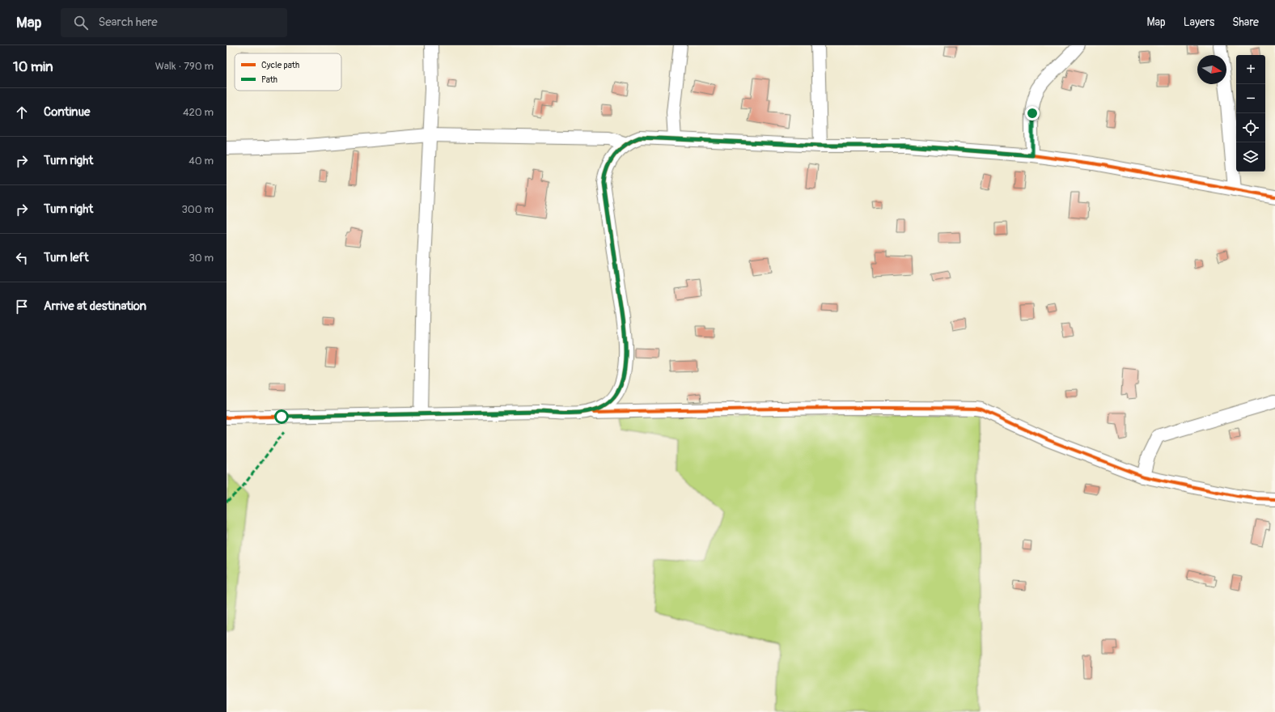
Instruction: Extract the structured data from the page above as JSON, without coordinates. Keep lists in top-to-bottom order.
{
  "legend": ["Cycle path", "Path"],
  "north": "right",
  "page": {
    "header": "Map",
    "search": "Search here",
    "nav": ["Map", "Layers", "Share"],
    "heading": ["10 min", "Walk · 790 m"],
    "map_buttons": ["+", "−"],
    "list": [
      ["Continue", "420 m"],
      ["Turn right", "40 m"],
      ["Turn right", "300 m"],
      ["Turn left", "30 m"],
      "Arrive at destination"
    ]
  }
}
